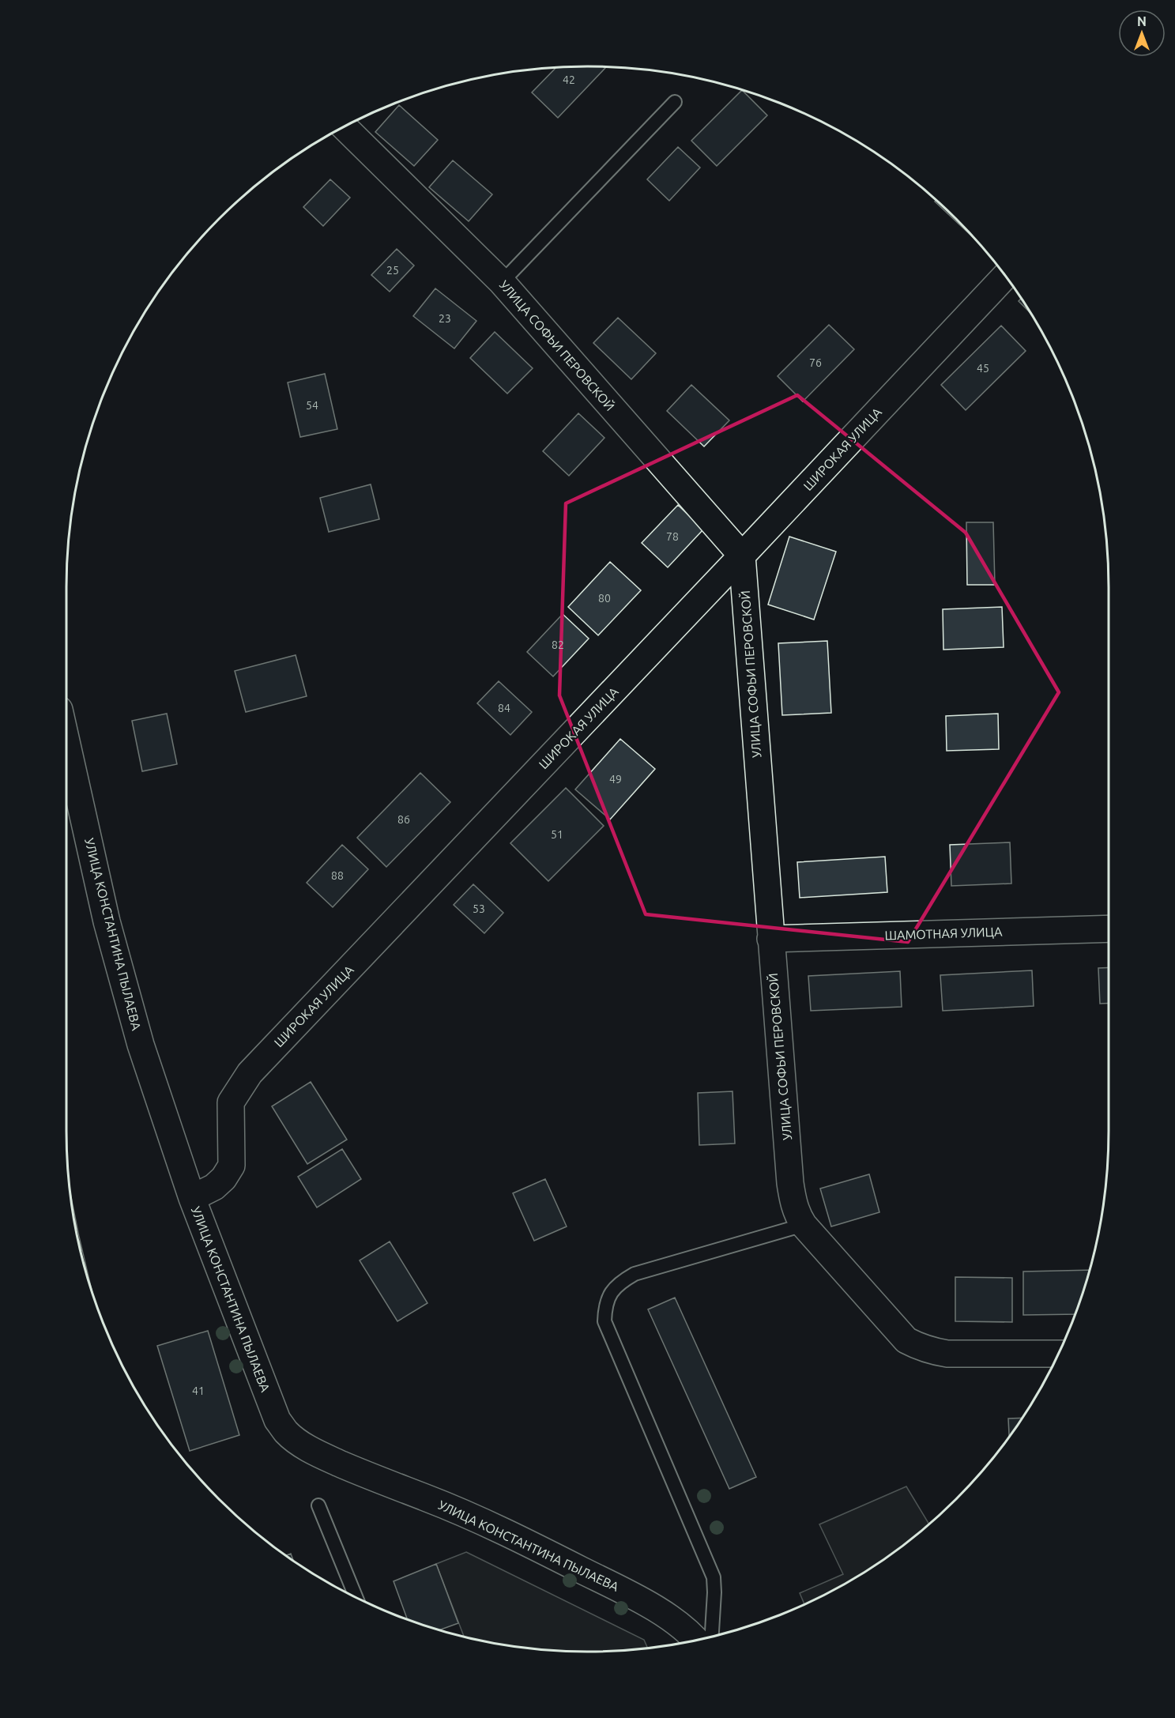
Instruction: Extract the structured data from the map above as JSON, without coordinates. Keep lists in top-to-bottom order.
{
  "streets": {
    "street": [
      "УЛИЦА СОФЬИ ПЕРОВСКОЙ",
      "ШИРОКАЯ УЛИЦА",
      "ШАМОТНАЯ УЛИЦА",
      "УЛИЦА КОНСТАНТИНА ПЫЛАЕВА"
    ]
  },
  "crossings": [
    ["УЛИЦА СОФЬИ ПЕРОВСКОЙ", "ШИРОКАЯ УЛИЦА"],
    ["УЛИЦА СОФЬИ ПЕРОВСКОЙ", "ШАМОТНАЯ УЛИЦА"],
    ["ШИРОКАЯ УЛИЦА", "УЛИЦА КОНСТАНТИНА ПЫЛАЕВА"]
  ],
  "house_numbers": [
    "42",
    "25",
    "23",
    "76",
    "45",
    "54",
    "78",
    "80",
    "82",
    "84",
    "49",
    "86",
    "51",
    "88",
    "53",
    "41"
  ],
  "north": "top"
}
